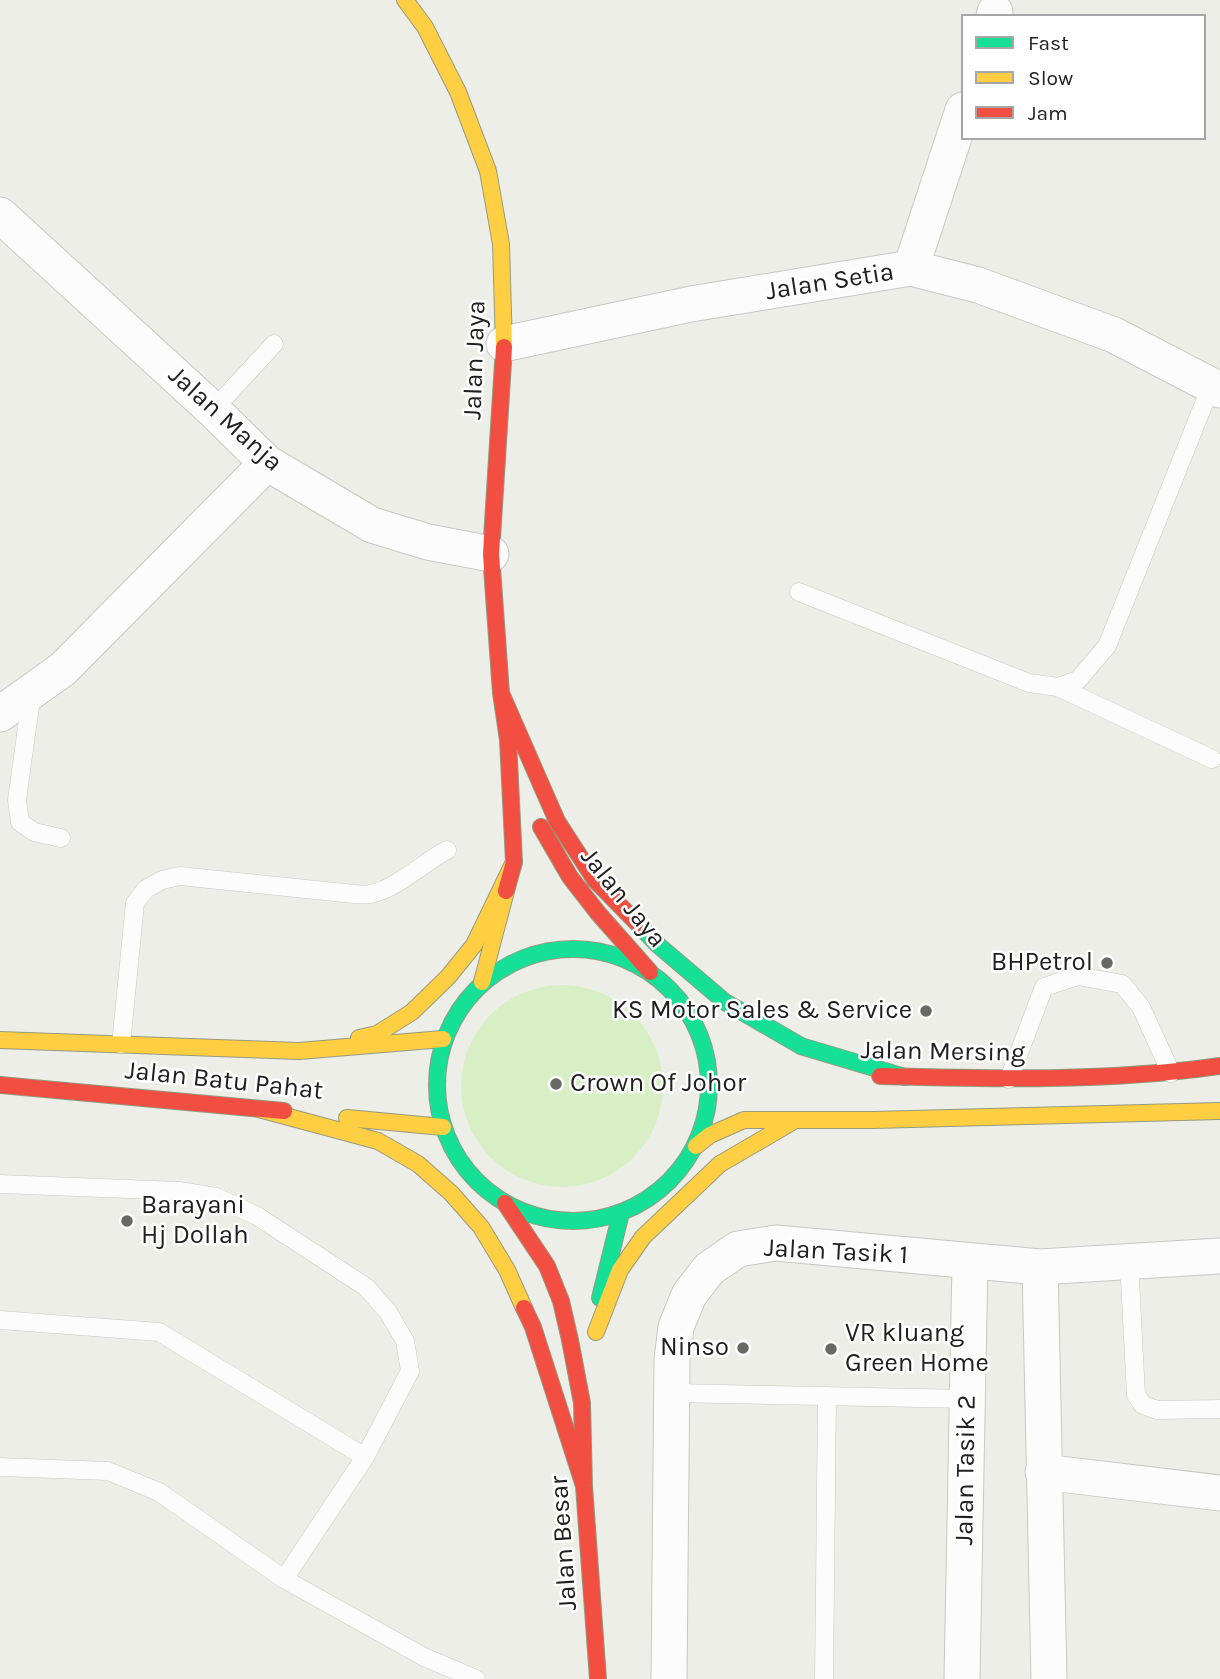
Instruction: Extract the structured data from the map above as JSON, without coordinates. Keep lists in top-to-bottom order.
{
  "streets": {
    "main road": [
      "Jalan Jaya",
      "Jalan Mersing",
      "Jalan Batu Pahat",
      "Jalan Besar"
    ],
    "street": [
      "Jalan Setia",
      "Jalan Manja",
      "Jalan Tasik 1",
      "Jalan Tasik 2"
    ]
  },
  "crossings": [
    ["Jalan Setia", "Jalan Jaya"],
    ["Jalan Jaya", "Jalan Manja"],
    ["Jalan Tasik 1", "Jalan Tasik 2"]
  ],
  "places": [
    "BHPetrol",
    "KS Motor Sales & Service",
    "Crown Of Johor",
    "Barayani Hj Dollah",
    "Ninso",
    "VR kluang Green Home"
  ],
  "legend": ["Fast", "Slow", "Jam"]
}
